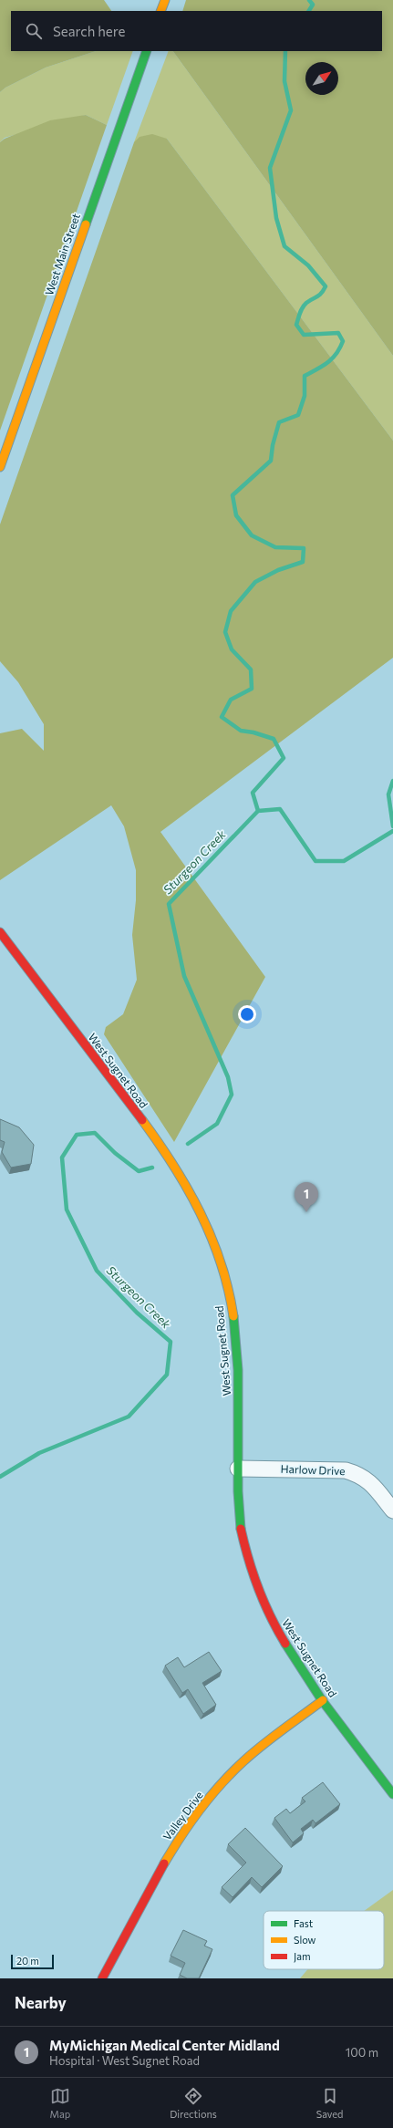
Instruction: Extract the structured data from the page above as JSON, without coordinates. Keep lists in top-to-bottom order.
{
  "streets": {
    "street": [
      "West Main Street",
      "West Sugnet Road",
      "Harlow Drive",
      "Valley Drive"
    ]
  },
  "crossings": [
    ["West Sugnet Road", "Harlow Drive"],
    ["West Sugnet Road", "Valley Drive"]
  ],
  "water": ["Sturgeon Creek"],
  "legend": ["Fast", "Slow", "Jam"],
  "scale_bar": "20 m",
  "north": "top right",
  "page": {
    "search": "Search here",
    "pins": "1",
    "scale": "20 m",
    "heading": "Nearby",
    "list": [
      {
        "mark": "1",
        "name": "MyMichigan Medical Center Midland",
        "note": "Hospital · West Sugnet Road",
        "value": "100 m"
      }
    ],
    "nav": ["Map", "Directions", "Saved"]
  }
}
